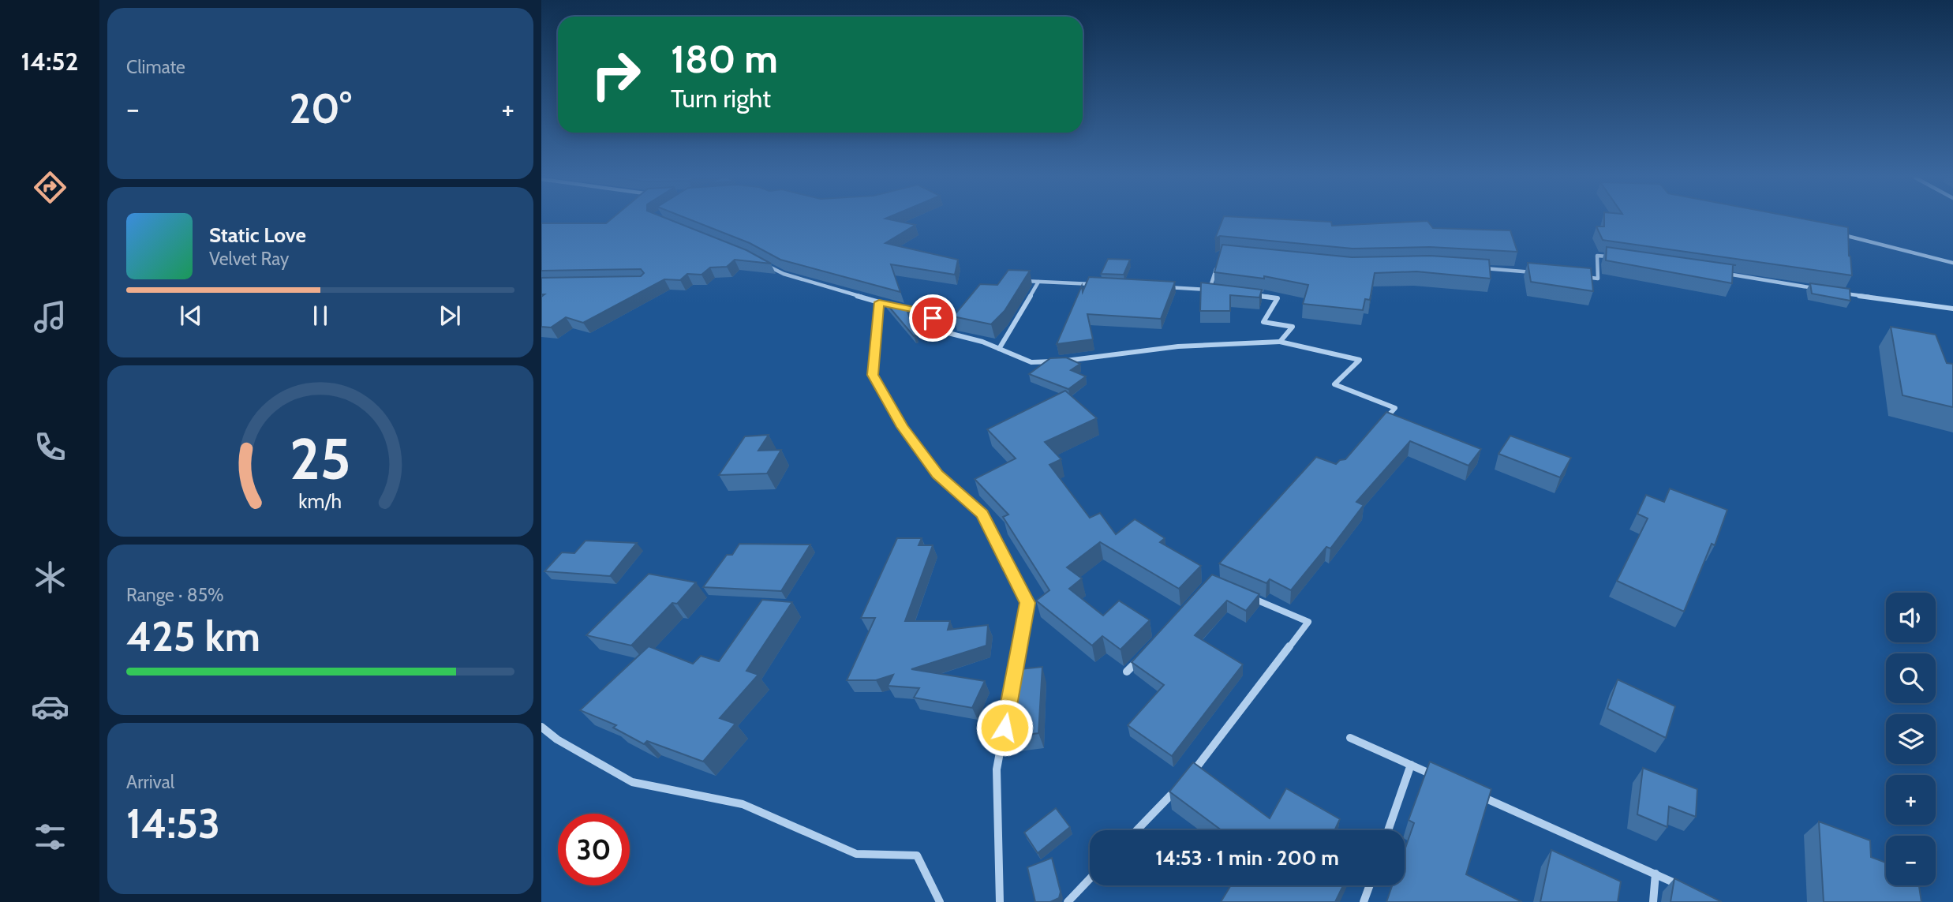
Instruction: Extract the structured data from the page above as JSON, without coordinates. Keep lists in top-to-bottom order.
{
  "page": {
    "tabs": "14:52",
    "tile": [
      "Climate",
      ["Range · 85%", "425 km"],
      ["Arrival", "14:53"]
    ],
    "turn": ["180 m", "Turn right"],
    "heat": ["−", "20°", "+"],
    "song": ["Static Love", "Velvet Ray"],
    "map_buttons": ["+", "−"],
    "limit": "30",
    "trip": "14:53 · 1 min · 200 m",
    "gauge": ["25", "km/h"]
  }
}
